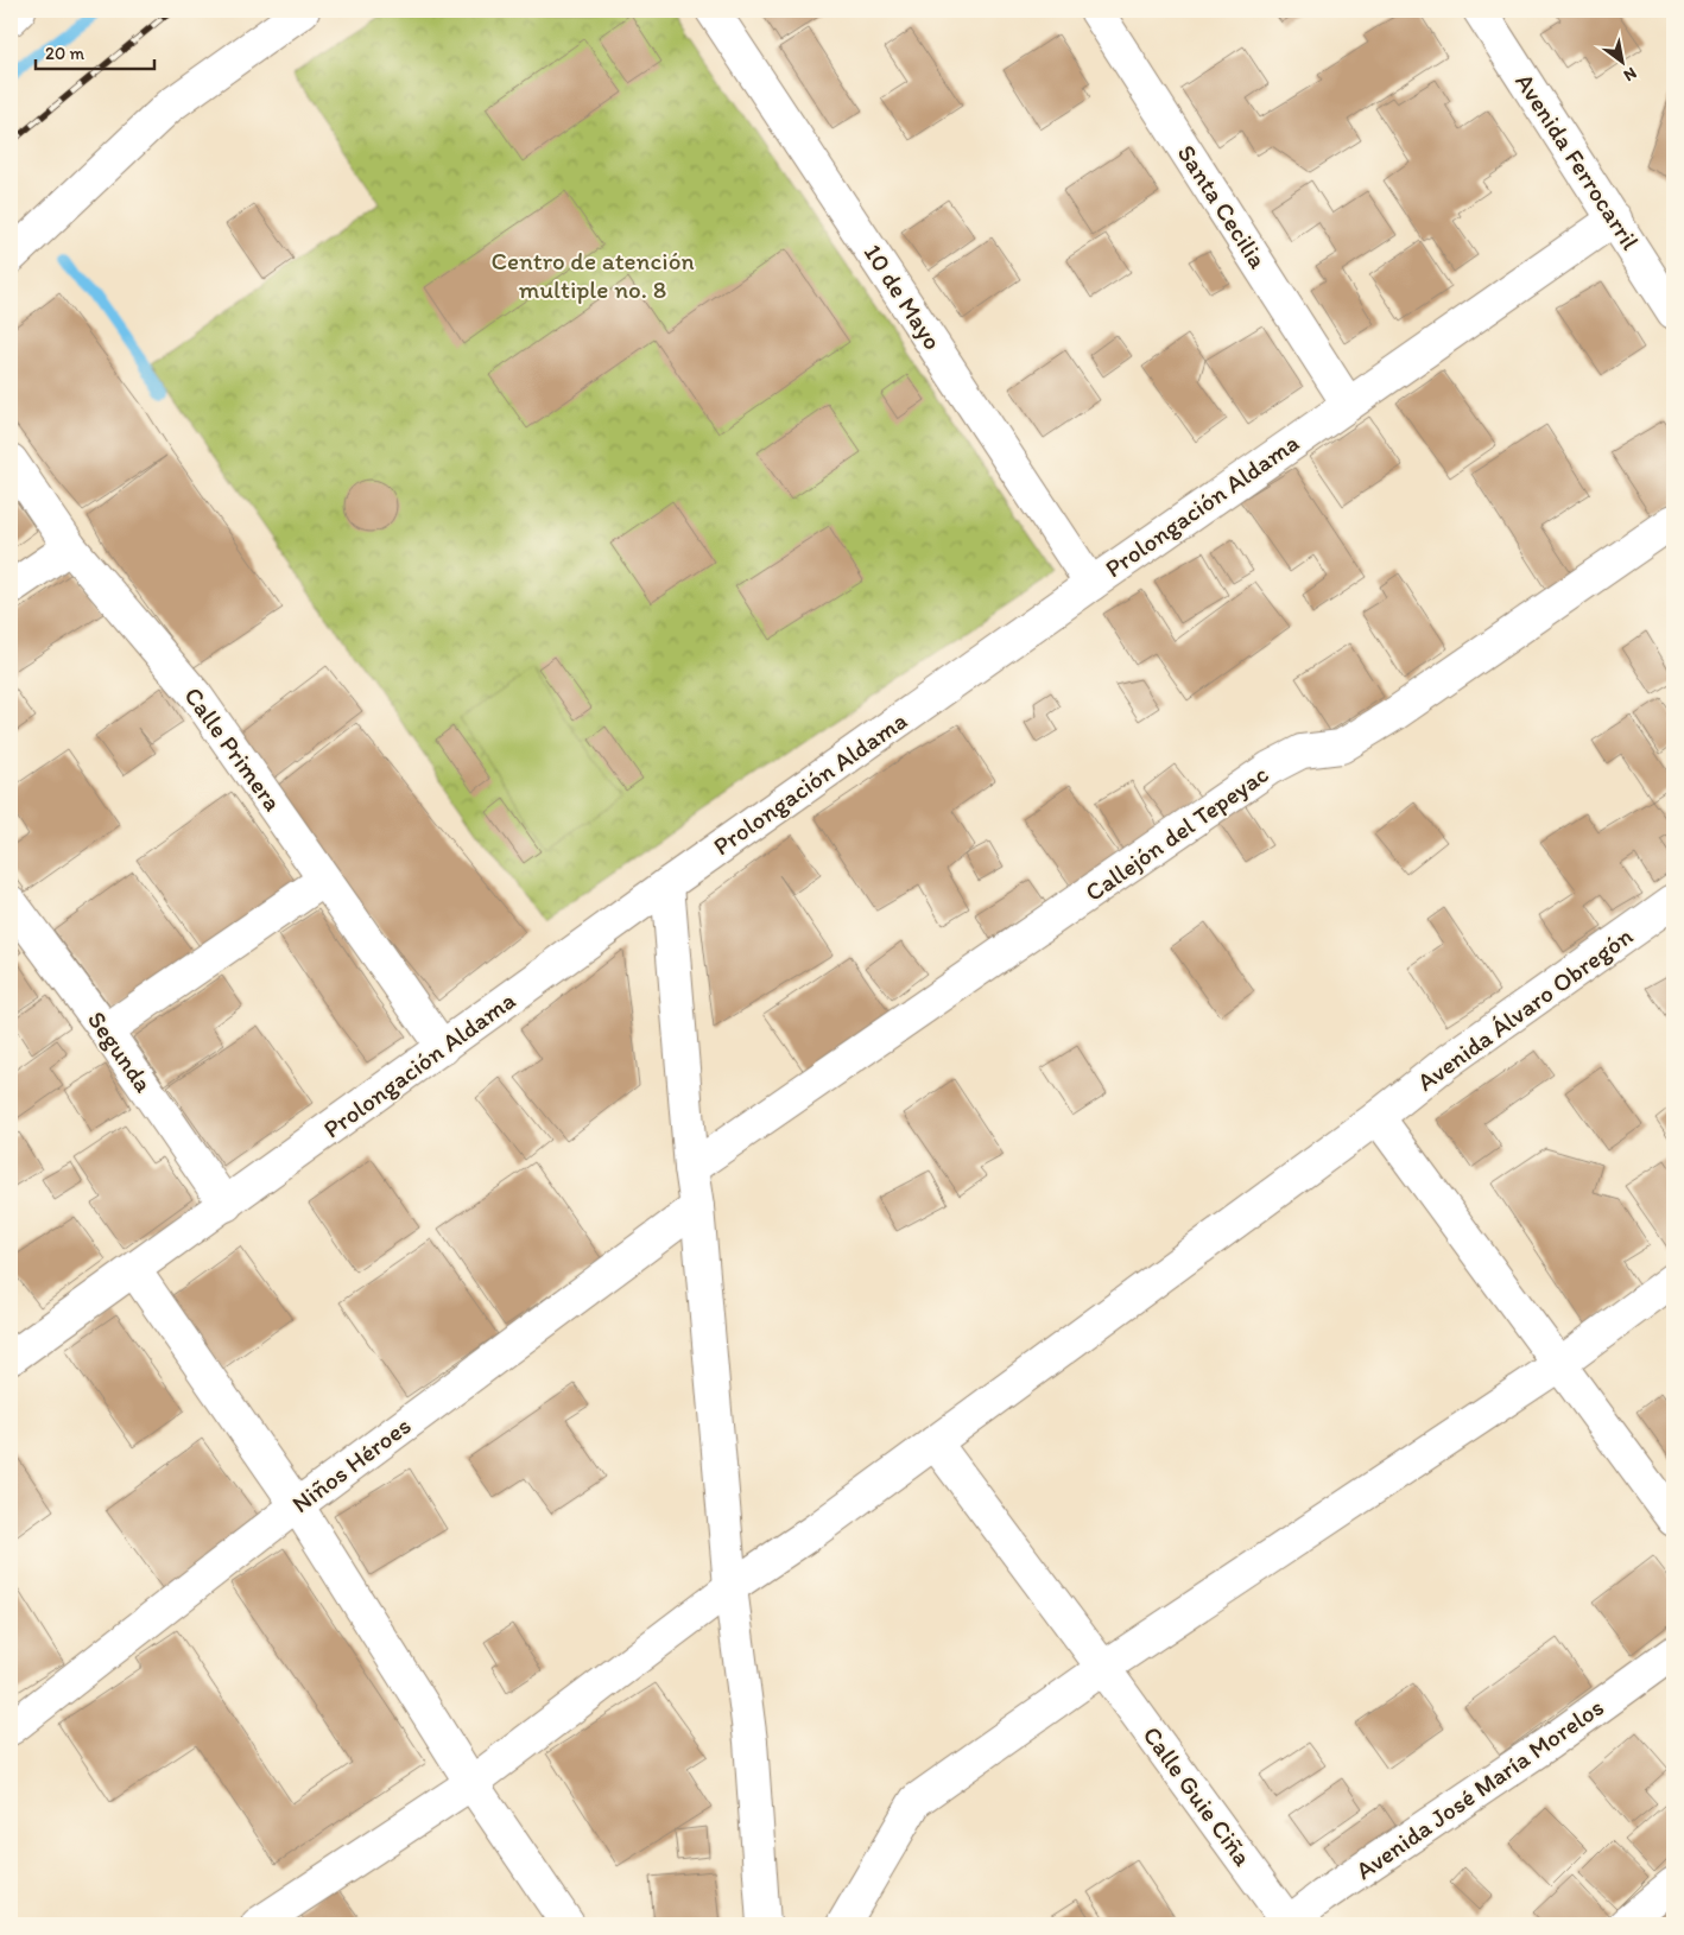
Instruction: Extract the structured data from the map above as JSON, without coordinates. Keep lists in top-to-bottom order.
{
  "streets": {
    "street": [
      "Avenida Ferrocarril",
      "Santa Cecilia",
      "10 de Mayo",
      "Prolongación Aldama",
      "Calle Primera",
      "Callejón del Tepeyac",
      "Avenida Álvaro Obregón",
      "Segunda",
      "Niños Héroes",
      "Avenida José María Morelos",
      "Calle Guie Ciña"
    ]
  },
  "crossings": [
    ["Avenida Ferrocarril", "Prolongación Aldama"],
    ["Santa Cecilia", "Prolongación Aldama"],
    ["10 de Mayo", "Prolongación Aldama"],
    ["Prolongación Aldama", "Calle Primera"],
    ["Prolongación Aldama", "Segunda"],
    ["Avenida Álvaro Obregón", "Calle Guie Ciña"],
    ["Avenida José María Morelos", "Calle Guie Ciña"]
  ],
  "parks": ["Centro de atención multiple no. 8"],
  "scale_bar": "20 m",
  "north": "bottom right"
}
